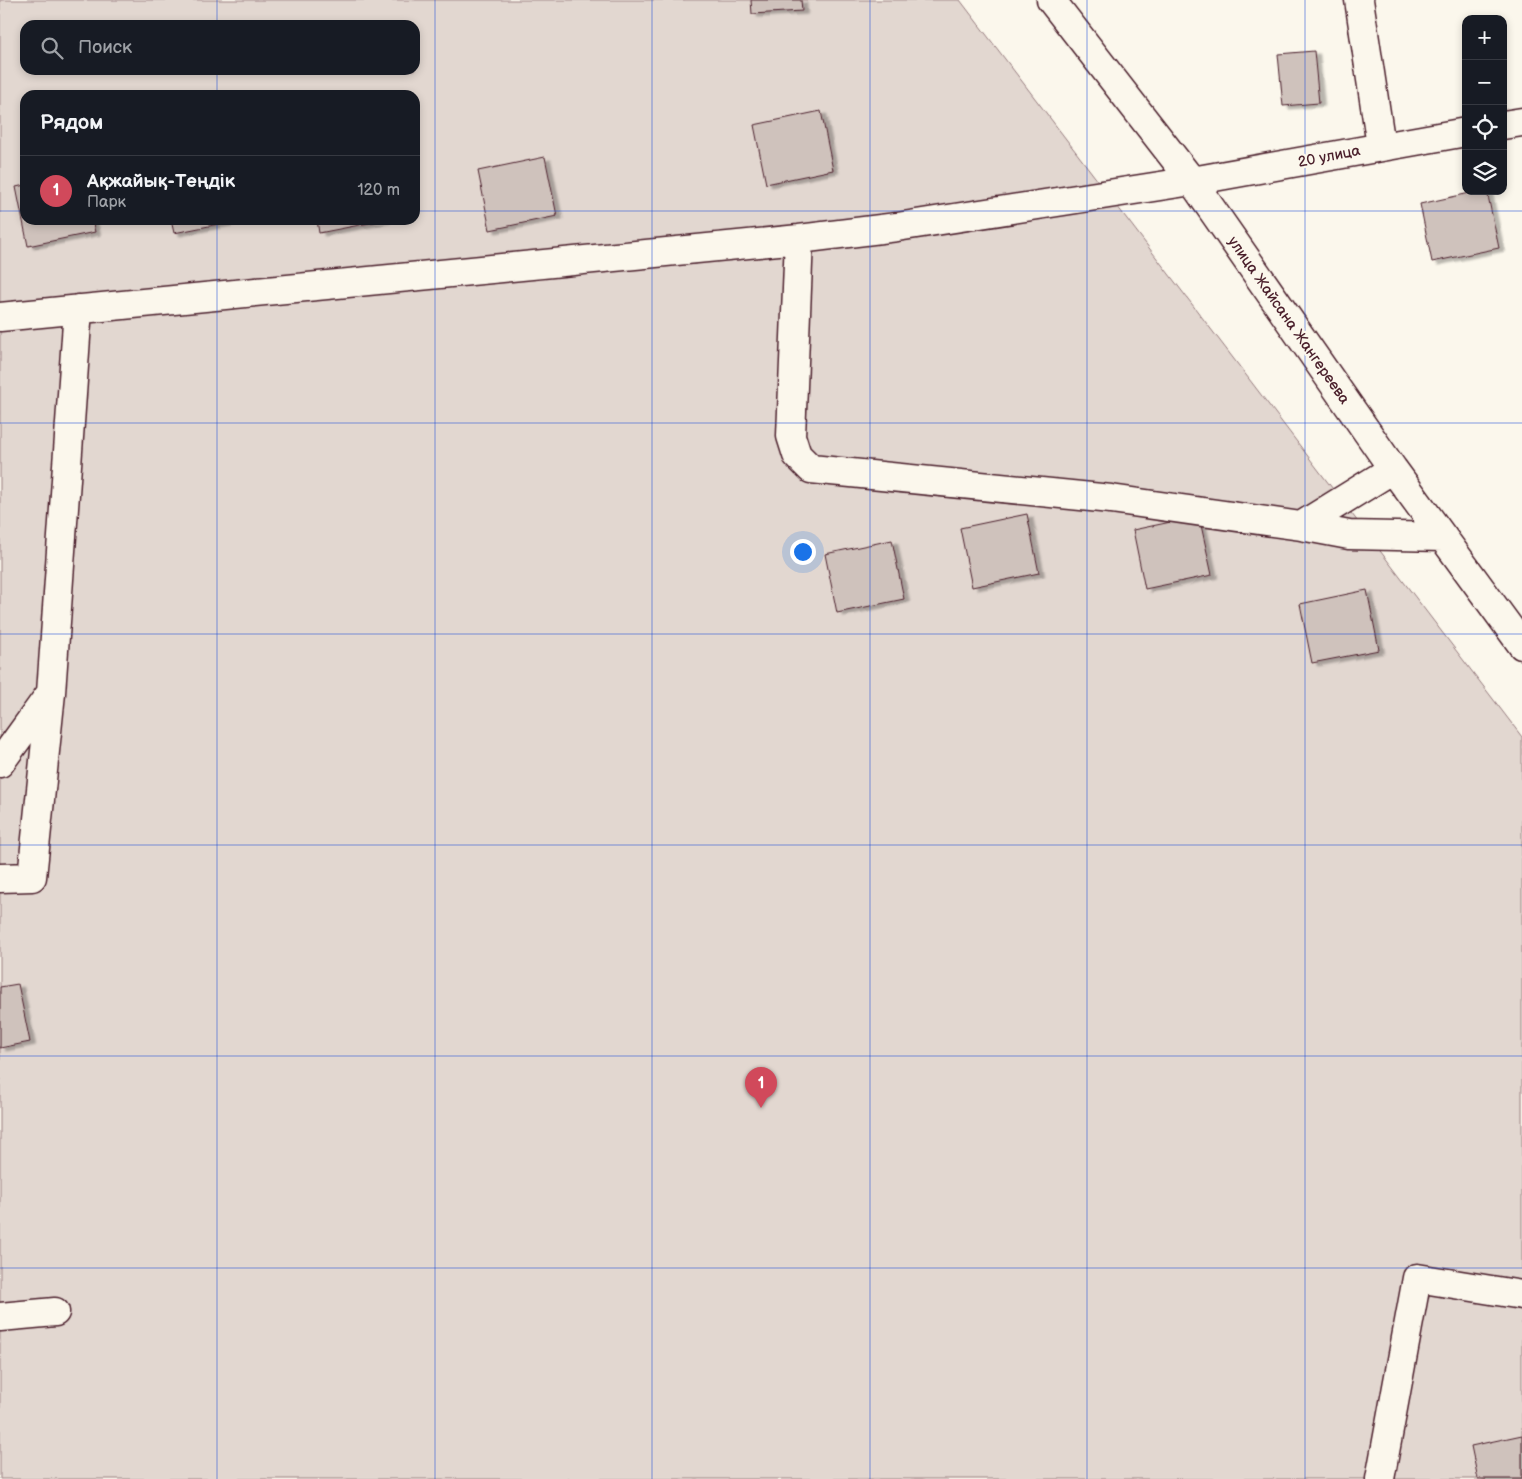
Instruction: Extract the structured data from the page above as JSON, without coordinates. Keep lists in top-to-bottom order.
{
  "streets": {
    "street": ["20 улица", "улица Жайсана Жангереева"]
  },
  "crossings": [
    ["20 улица", "улица Жайсана Жангереева"]
  ],
  "page": {
    "map_buttons": ["+", "−"],
    "search": "Поиск",
    "heading": "Рядом",
    "list": [
      {
        "mark": "1",
        "name": "Ақжайық-Теңдік",
        "note": "Парк",
        "value": "120 m"
      }
    ],
    "pins": "1"
  }
}
